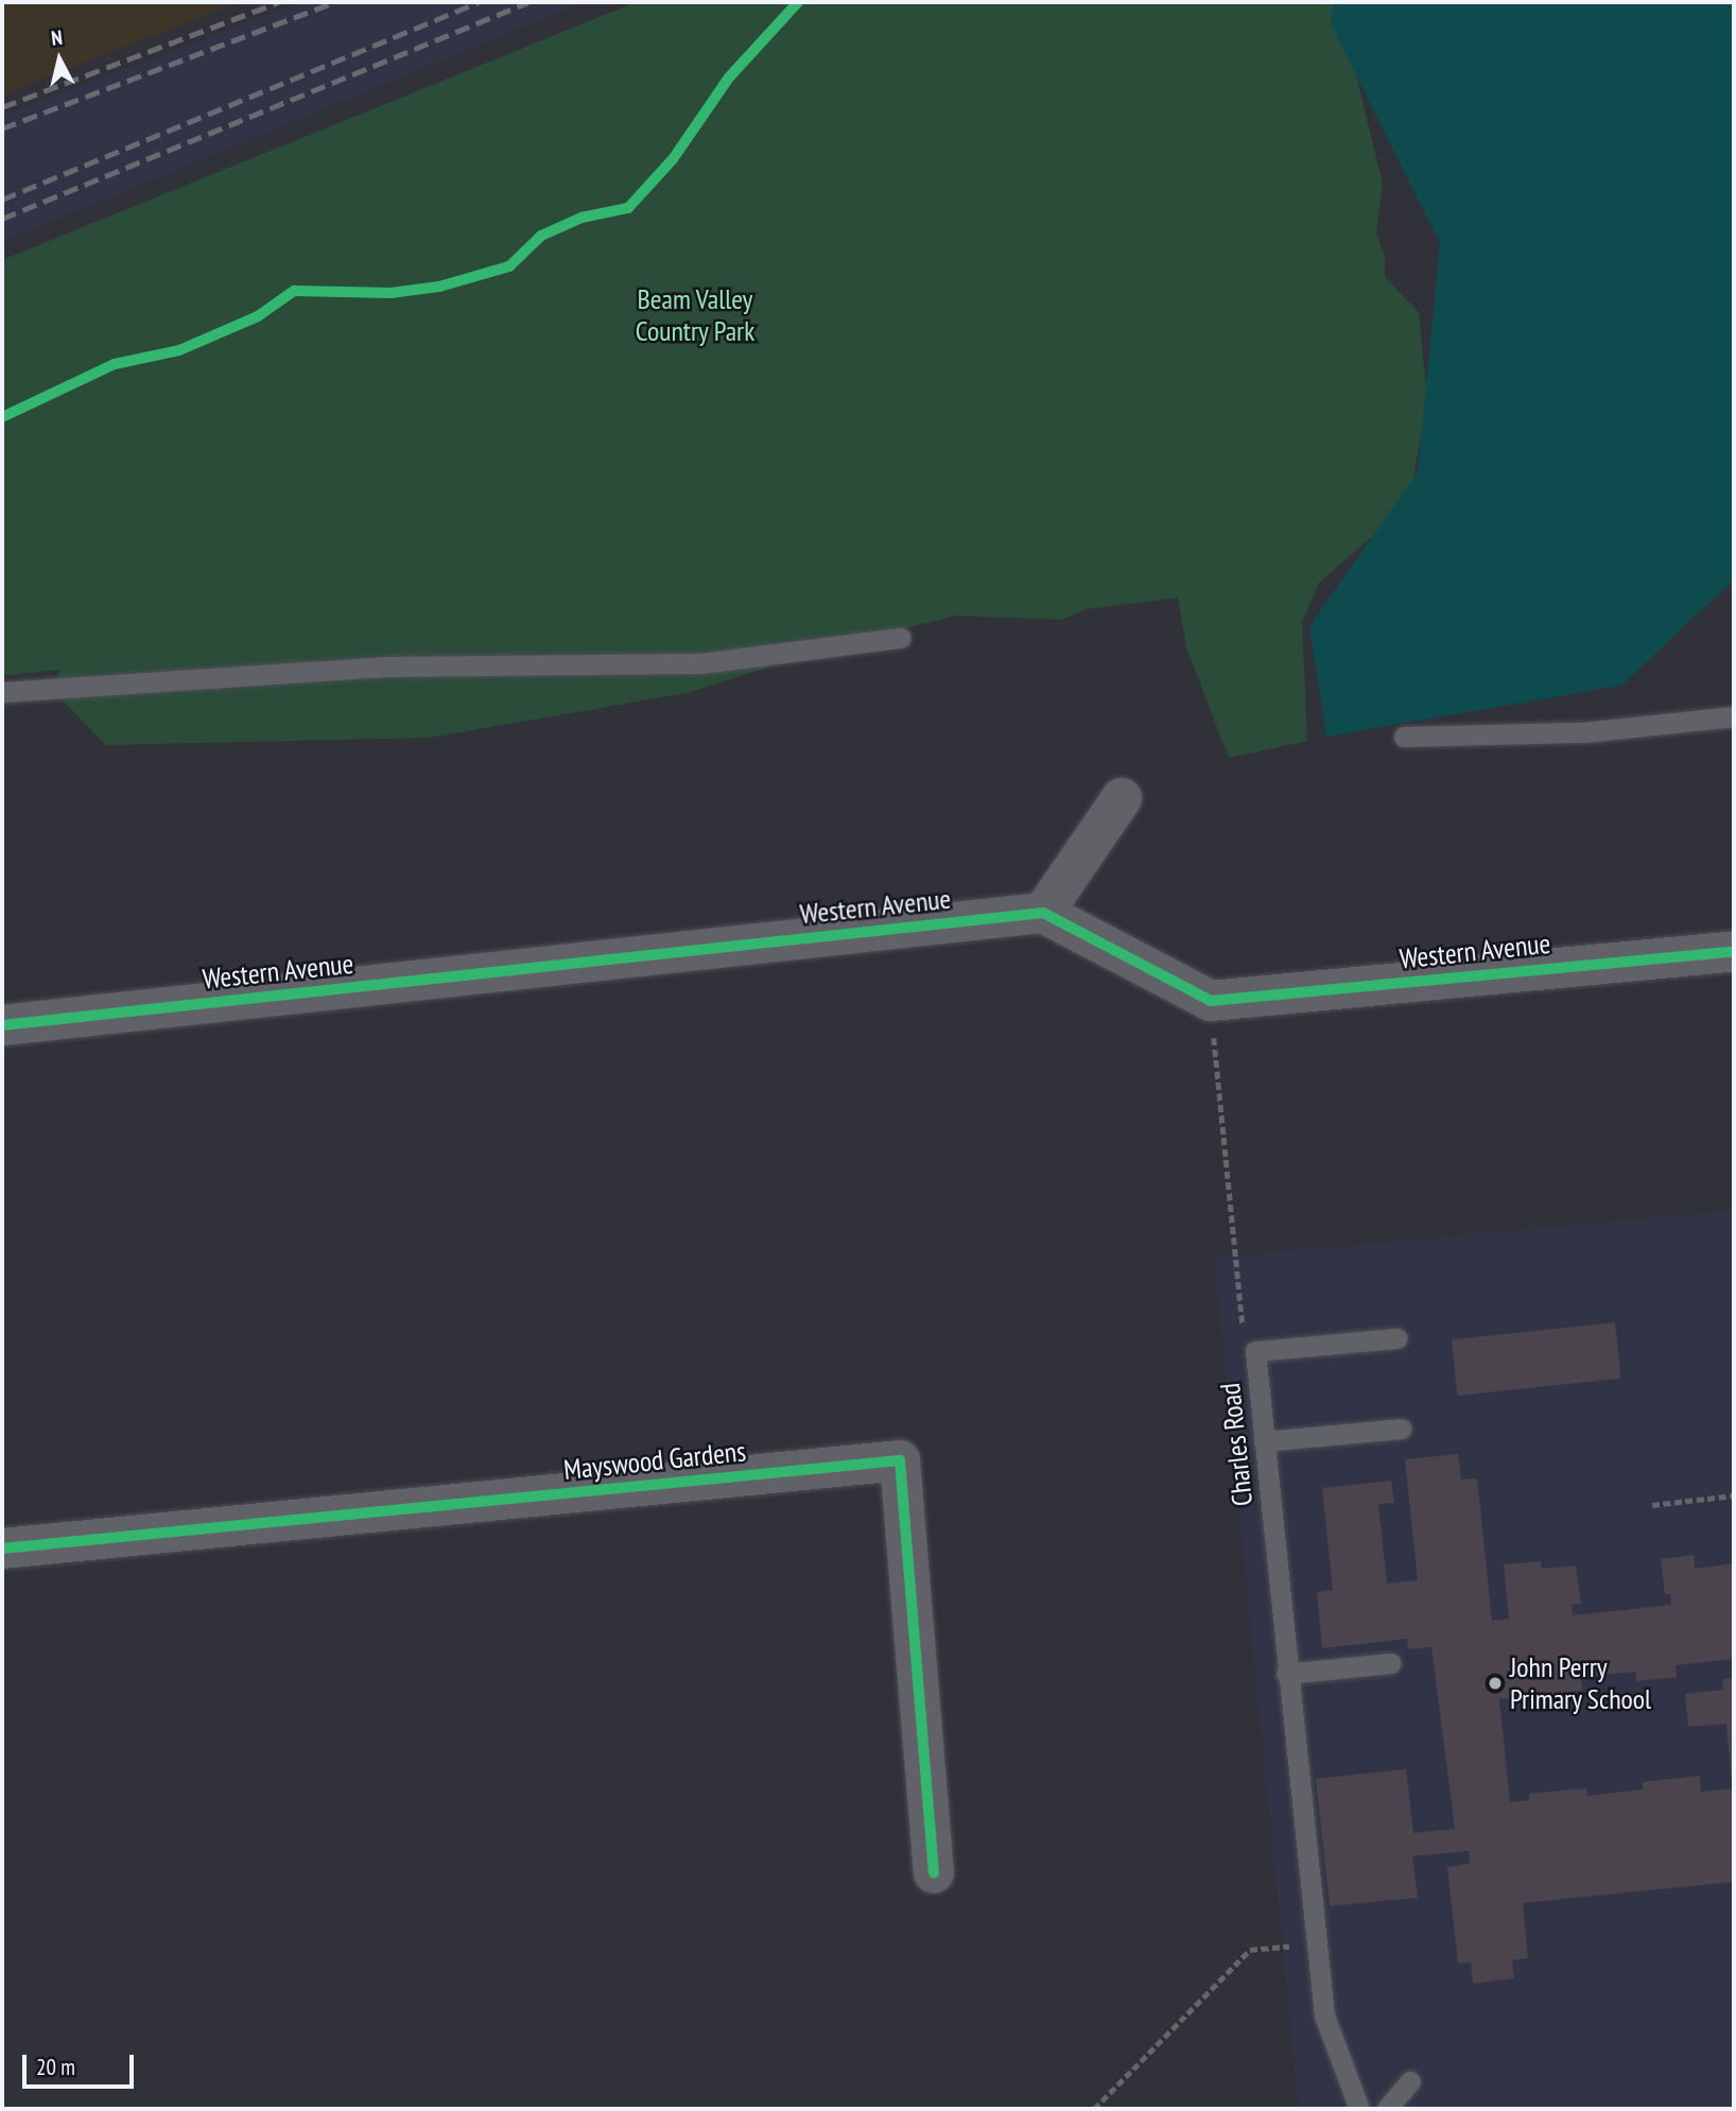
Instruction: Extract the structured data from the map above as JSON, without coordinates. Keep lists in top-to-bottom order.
{
  "streets": {
    "street": ["Western Avenue", "Mayswood Gardens"],
    "lane": ["Charles Road"]
  },
  "parks": ["Beam Valley Country Park"],
  "places": ["John Perry Primary School"],
  "scale_bar": "20 m",
  "north": "top"
}
